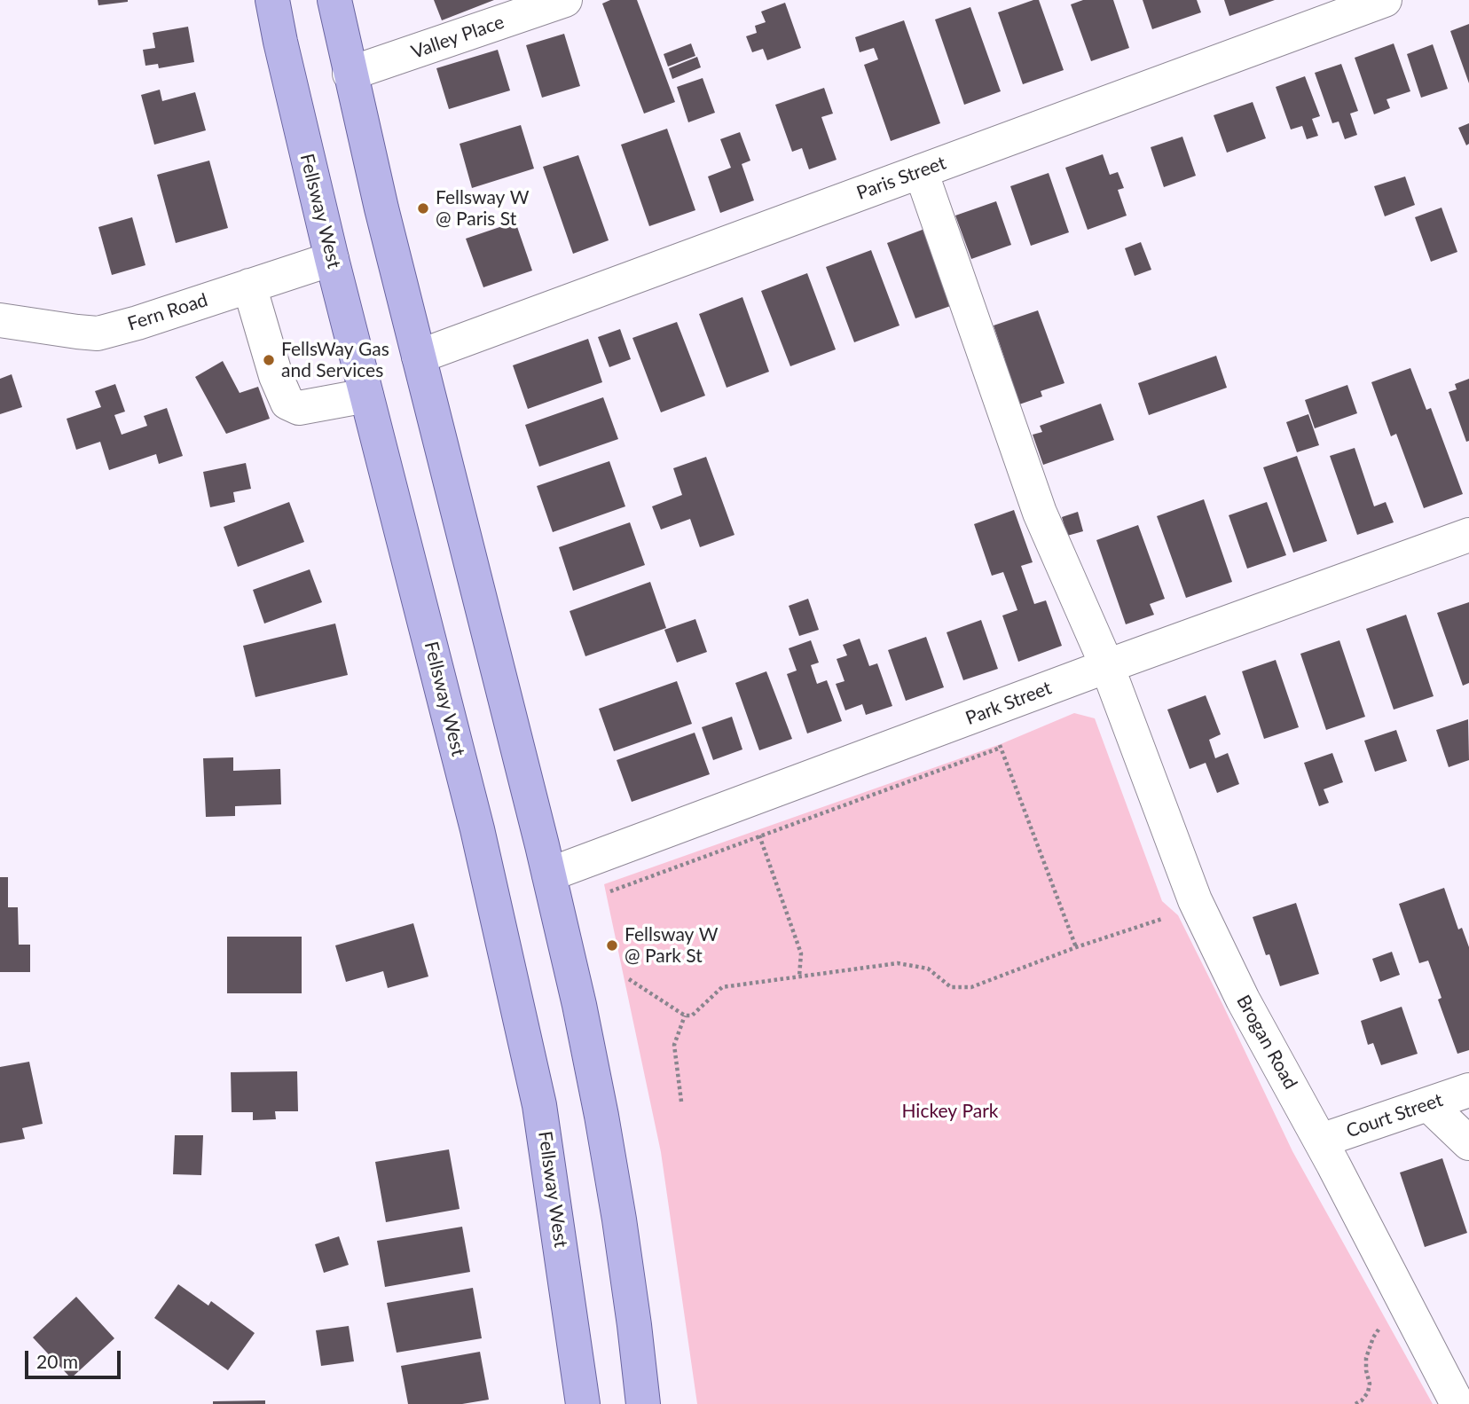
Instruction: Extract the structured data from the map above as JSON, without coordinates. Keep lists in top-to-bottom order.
{
  "streets": {
    "main road": ["Fellsway West"],
    "street": [
      "Valley Place",
      "Paris Street",
      "Fern Road",
      "Park Street",
      "Brogan Road",
      "Court Street"
    ]
  },
  "crossings": [
    ["Paris Street", "Brogan Road"],
    ["Fellsway West", "Fern Road"],
    ["Park Street", "Brogan Road"],
    ["Brogan Road", "Court Street"]
  ],
  "parks": ["Hickey Park"],
  "places": ["Fellsway W @ Paris St", "FellsWay Gas and Services", "Fellsway W @ Park St"],
  "scale_bar": "20 m"
}
